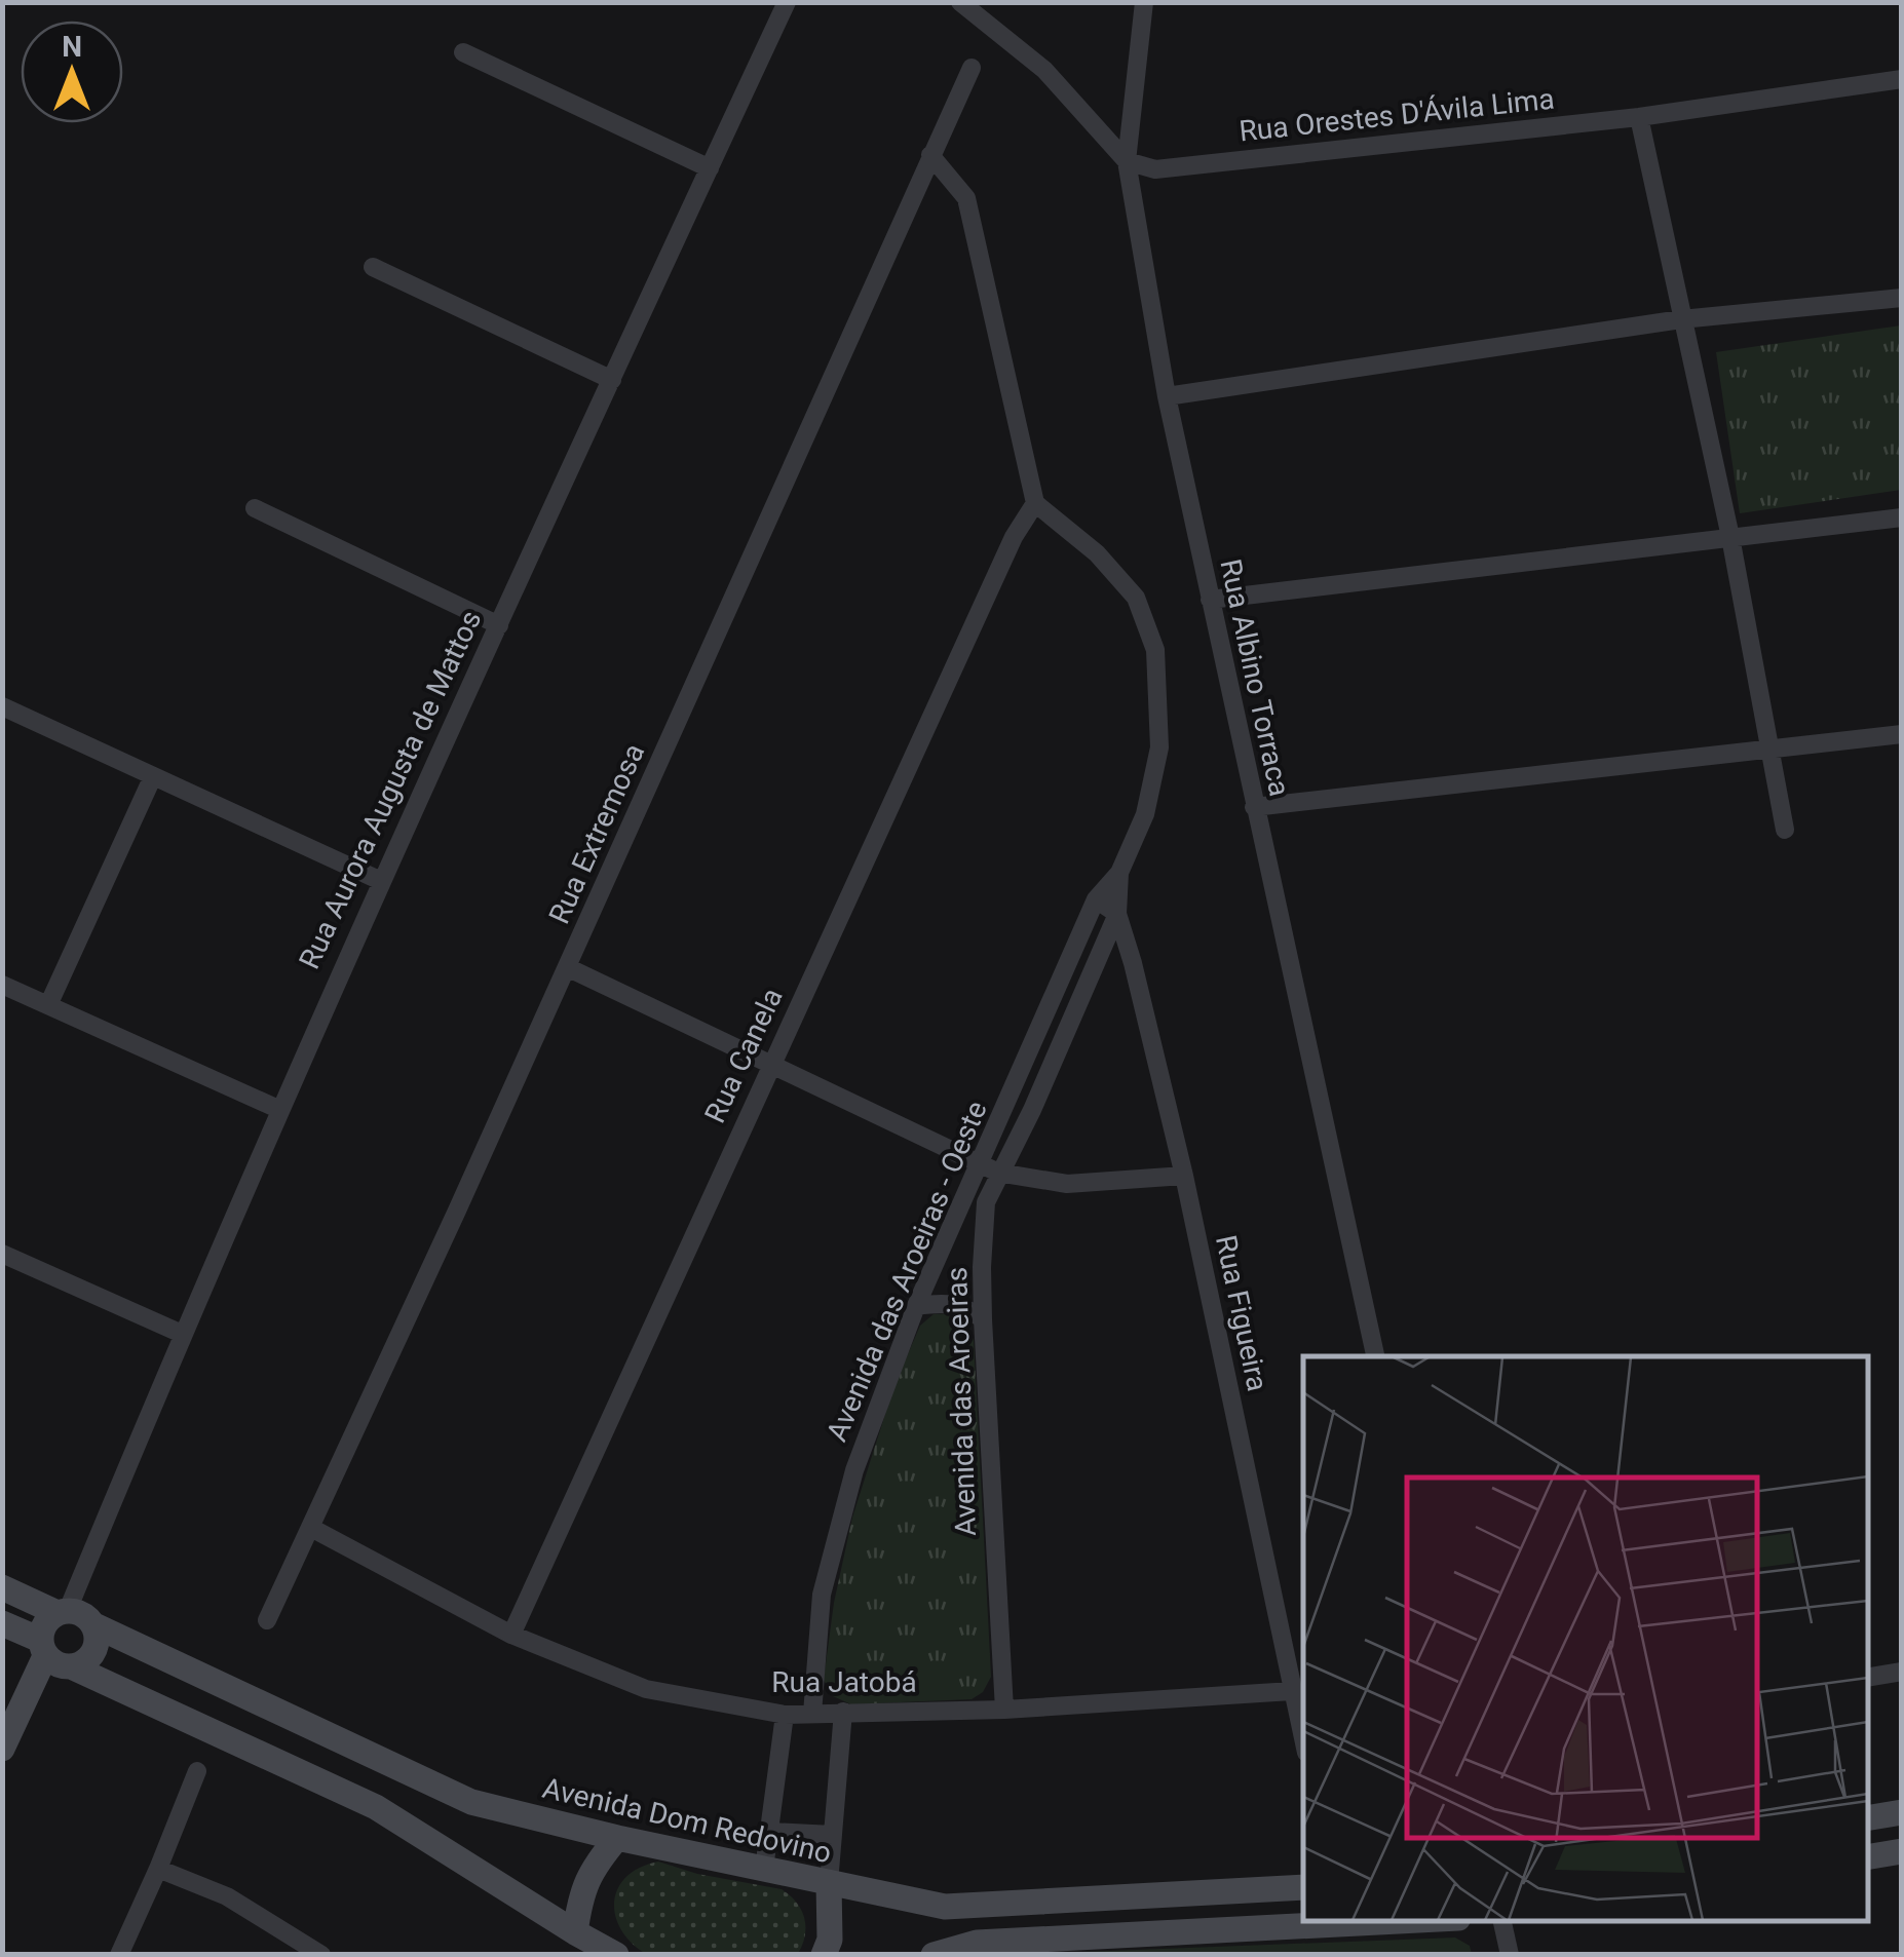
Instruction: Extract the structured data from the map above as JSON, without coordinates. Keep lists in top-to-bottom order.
{
  "streets": {
    "street": [
      "Rua Orestes D'Ávila Lima",
      "Rua Albino Torraca",
      "Rua Aurora Augusta de Mattos",
      "Rua Extremosa",
      "Rua Canela",
      "Avenida das Aroeiras - Oeste",
      "Rua Figueira",
      "Avenida das Aroeiras",
      "Rua Jatobá",
      "Avenida Dom Redovino"
    ]
  },
  "crossings": [
    ["Rua Orestes D'Ávila Lima", "Rua Albino Torraca"],
    ["Rua Aurora Augusta de Mattos", "Avenida Dom Redovino"],
    ["Rua Extremosa", "Rua Jatobá"],
    ["Rua Canela", "Rua Jatobá"],
    ["Avenida das Aroeiras - Oeste", "Avenida das Aroeiras"],
    ["Avenida das Aroeiras - Oeste", "Rua Jatobá"],
    ["Rua Figueira", "Avenida das Aroeiras"],
    ["Rua Figueira", "Rua Jatobá"],
    ["Avenida das Aroeiras", "Rua Jatobá"]
  ],
  "north": "top"
}
